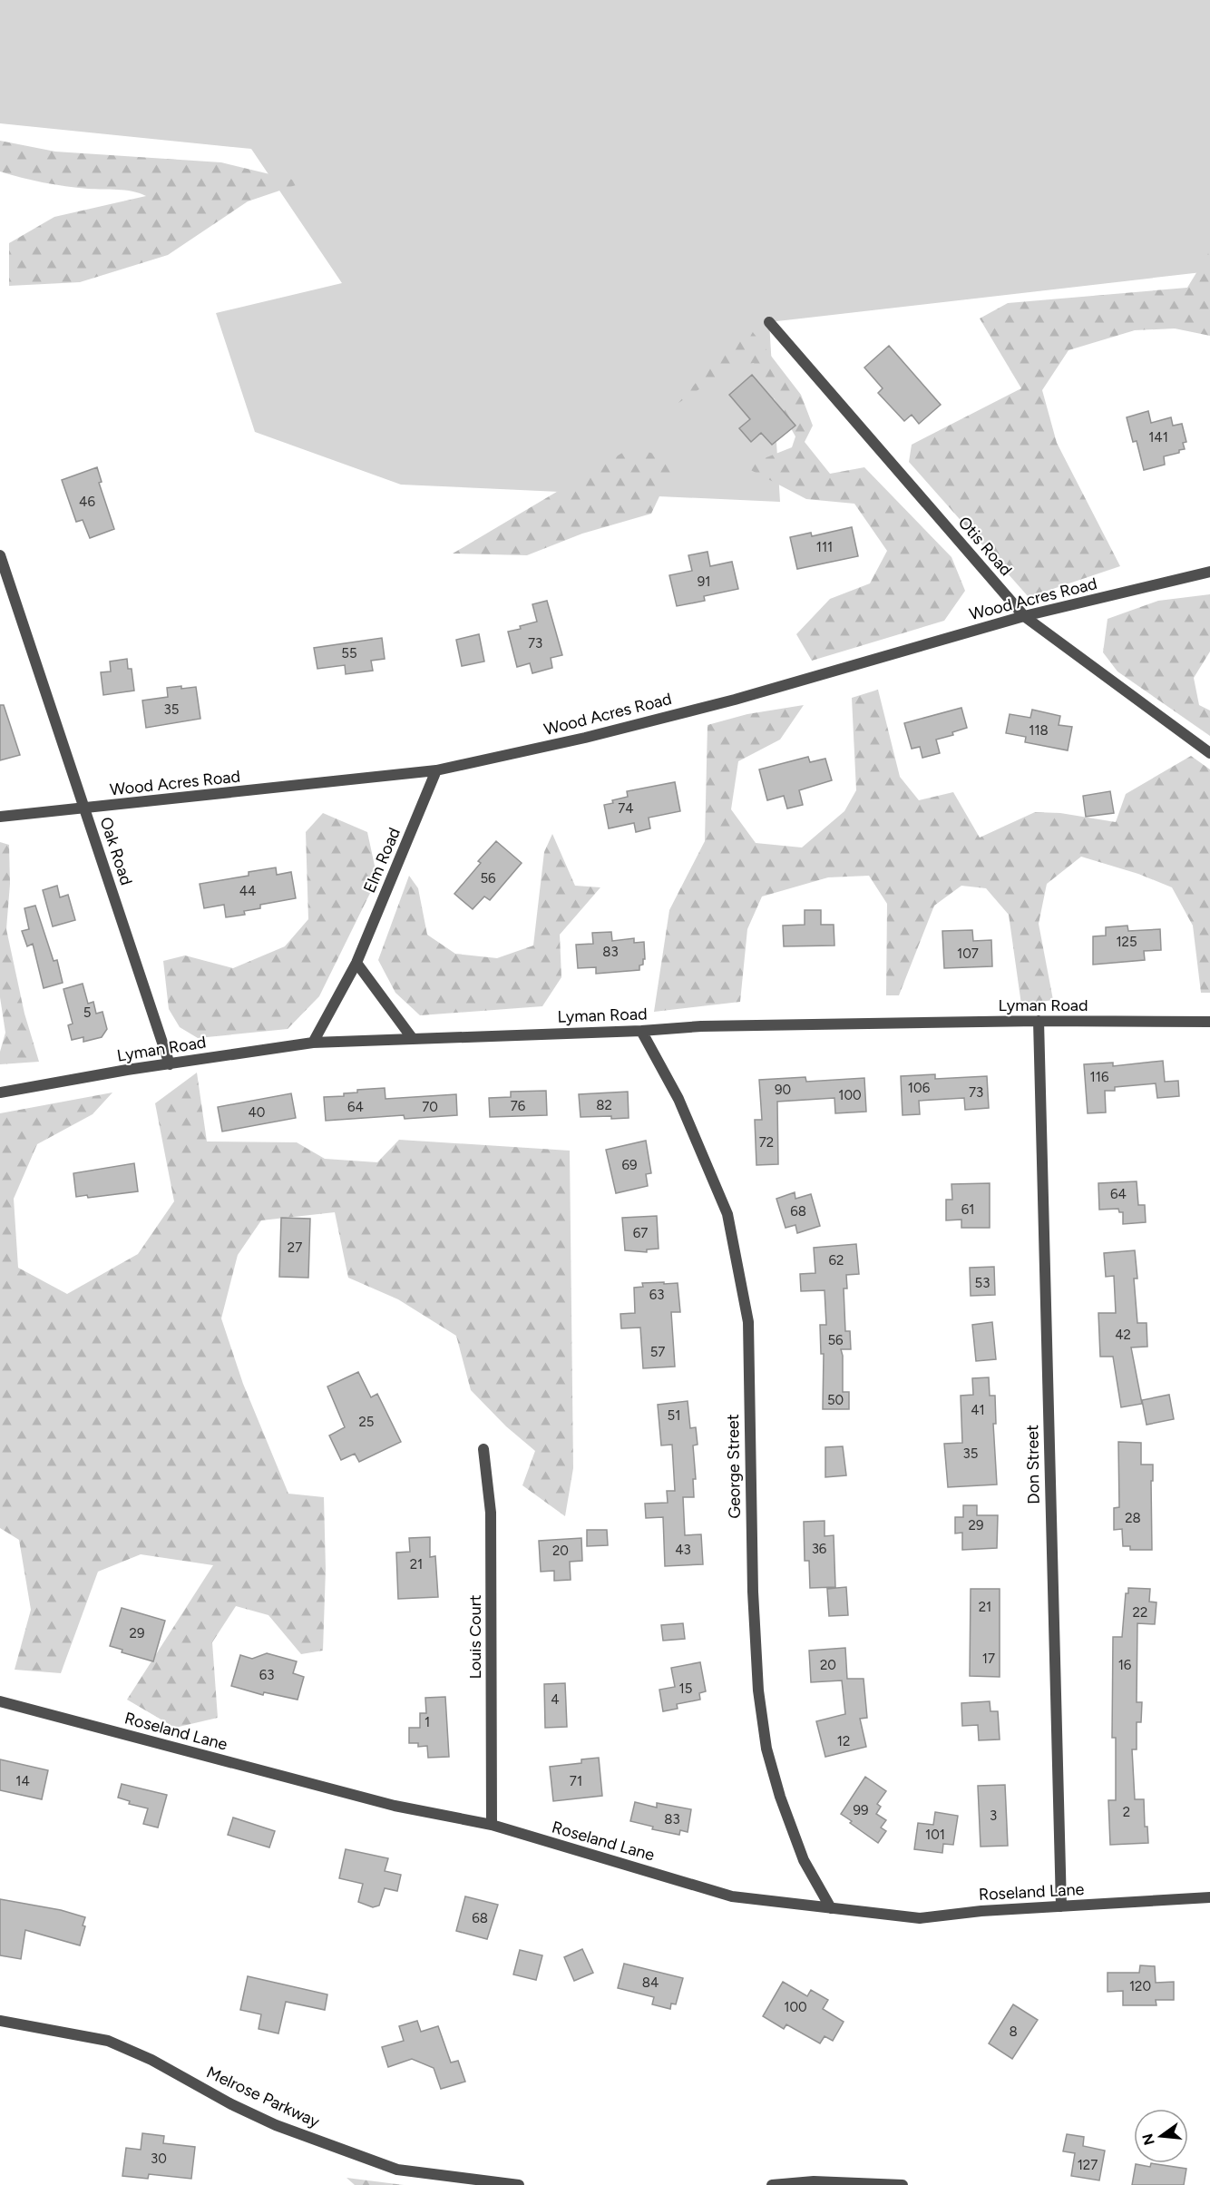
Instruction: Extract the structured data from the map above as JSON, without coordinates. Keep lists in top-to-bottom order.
{
  "streets": {
    "street": [
      "Otis Road",
      "Wood Acres Road",
      "Oak Road",
      "Elm Road",
      "Lyman Road",
      "Don Street",
      "George Street",
      "Louis Court",
      "Roseland Lane",
      "Melrose Parkway"
    ]
  },
  "crossings": [
    ["Otis Road", "Wood Acres Road"],
    ["Wood Acres Road", "Oak Road"],
    ["Wood Acres Road", "Elm Road"],
    ["Oak Road", "Lyman Road"],
    ["Elm Road", "Lyman Road"],
    ["Lyman Road", "Don Street"],
    ["Lyman Road", "George Street"],
    ["Don Street", "Roseland Lane"],
    ["George Street", "Roseland Lane"],
    ["Louis Court", "Roseland Lane"]
  ],
  "house_numbers": [
    "141",
    "46",
    "111",
    "91",
    "73",
    "55",
    "35",
    "118",
    "74",
    "56",
    "44",
    "125",
    "83",
    "107",
    "5",
    "116",
    "106",
    "90",
    "73",
    "100",
    "82",
    "76",
    "64",
    "70",
    "40",
    "72",
    "69",
    "64",
    "61",
    "68",
    "67",
    "27",
    "62",
    "53",
    "63",
    "42",
    "56",
    "57",
    "50",
    "41",
    "51",
    "25",
    "35",
    "28",
    "29",
    "36",
    "43",
    "20",
    "21",
    "21",
    "22",
    "29",
    "17",
    "20",
    "16",
    "63",
    "15",
    "4",
    "1",
    "12",
    "14",
    "71",
    "99",
    "2",
    "3",
    "83",
    "101",
    "68",
    "84",
    "120",
    "100",
    "8",
    "30",
    "127"
  ],
  "north": "left"
}
